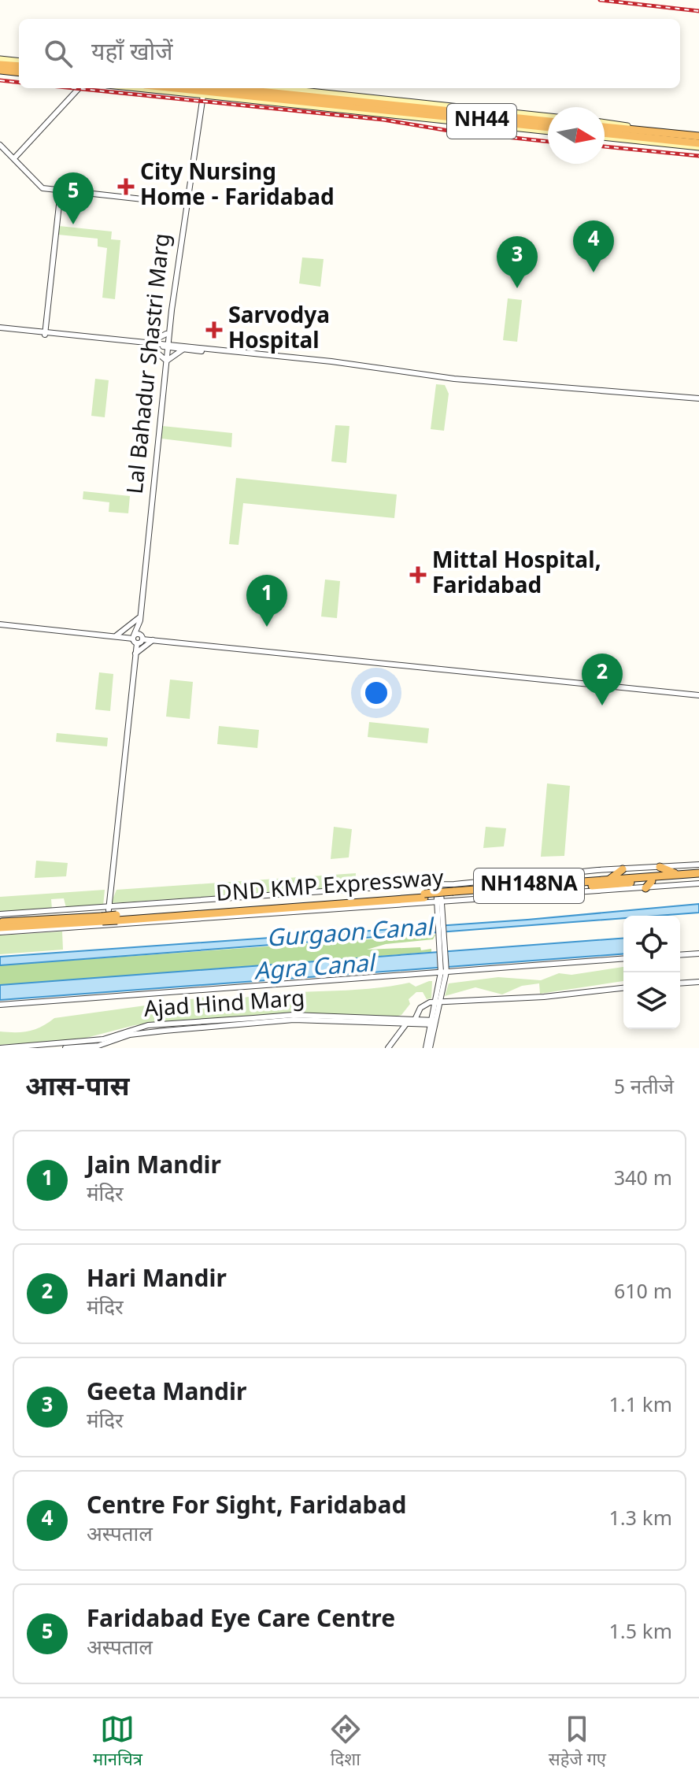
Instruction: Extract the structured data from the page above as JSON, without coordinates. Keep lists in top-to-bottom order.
{
  "streets": {
    "highway": ["NH44", "NH148NA", "DND KMP Expressway"],
    "street": ["Lal Bahadur Shastri Marg", "Ajad Hind Marg"]
  },
  "crossings": [
    ["Lal Bahadur Shastri Marg", "DND KMP Expressway"]
  ],
  "water": ["Gurgaon Canal", "Agra Canal"],
  "places": {
    "health": ["City Nursing Home - Faridabad", "Sarvodya Hospital", "Mittal Hospital, Faridabad"]
  },
  "north": "right",
  "page": {
    "search": "यहाँ खोजें",
    "pins": [
      "5",
      "4",
      "3",
      "1",
      "2"
    ],
    "heading": ["आस-पास", "5 नतीजे"],
    "list": [
      {
        "mark": "1",
        "name": "Jain Mandir",
        "note": "मंदिर",
        "value": "340 m"
      },
      {
        "mark": "2",
        "name": "Hari Mandir",
        "note": "मंदिर",
        "value": "610 m"
      },
      {
        "mark": "3",
        "name": "Geeta Mandir",
        "note": "मंदिर",
        "value": "1.1 km"
      },
      {
        "mark": "4",
        "name": "Centre For Sight, Faridabad",
        "note": "अस्पताल",
        "value": "1.3 km"
      },
      {
        "mark": "5",
        "name": "Faridabad Eye Care Centre",
        "note": "अस्पताल",
        "value": "1.5 km"
      }
    ],
    "nav": ["मानचित्र", "दिशा", "सहेजे गए"]
  }
}
